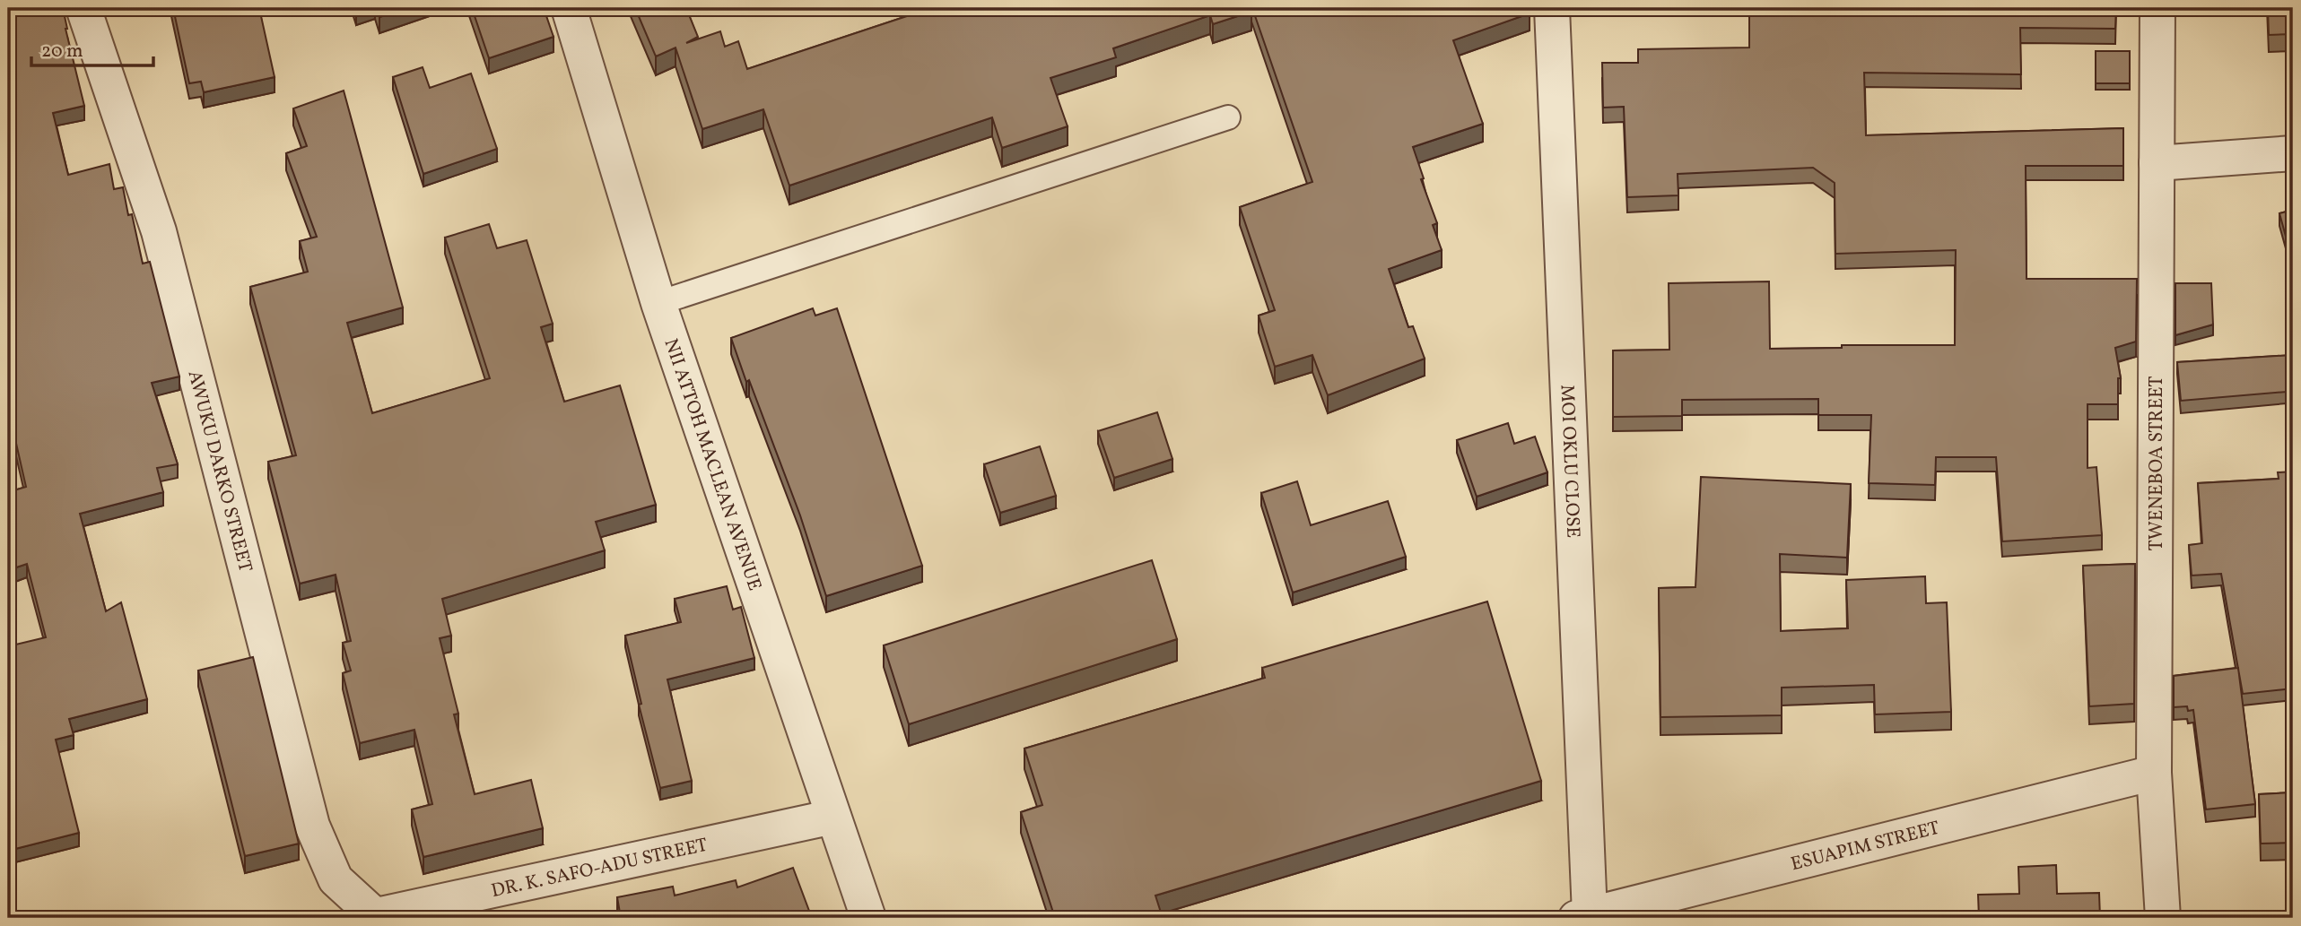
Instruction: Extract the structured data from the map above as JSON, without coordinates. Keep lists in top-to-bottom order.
{
  "streets": {
    "street": [
      "MOI OKLU CLOSE",
      "TWENEBOA STREET",
      "NII ATTOH MACLEAN AVENUE",
      "AWUKU DARKO STREET",
      "ESUAPIM STREET",
      "DR. K. SAFO-ADU STREET"
    ]
  },
  "crossings": [
    ["MOI OKLU CLOSE", "ESUAPIM STREET"],
    ["TWENEBOA STREET", "ESUAPIM STREET"],
    ["NII ATTOH MACLEAN AVENUE", "DR. K. SAFO-ADU STREET"],
    ["AWUKU DARKO STREET", "DR. K. SAFO-ADU STREET"]
  ],
  "scale_bar": "20 m"
}
